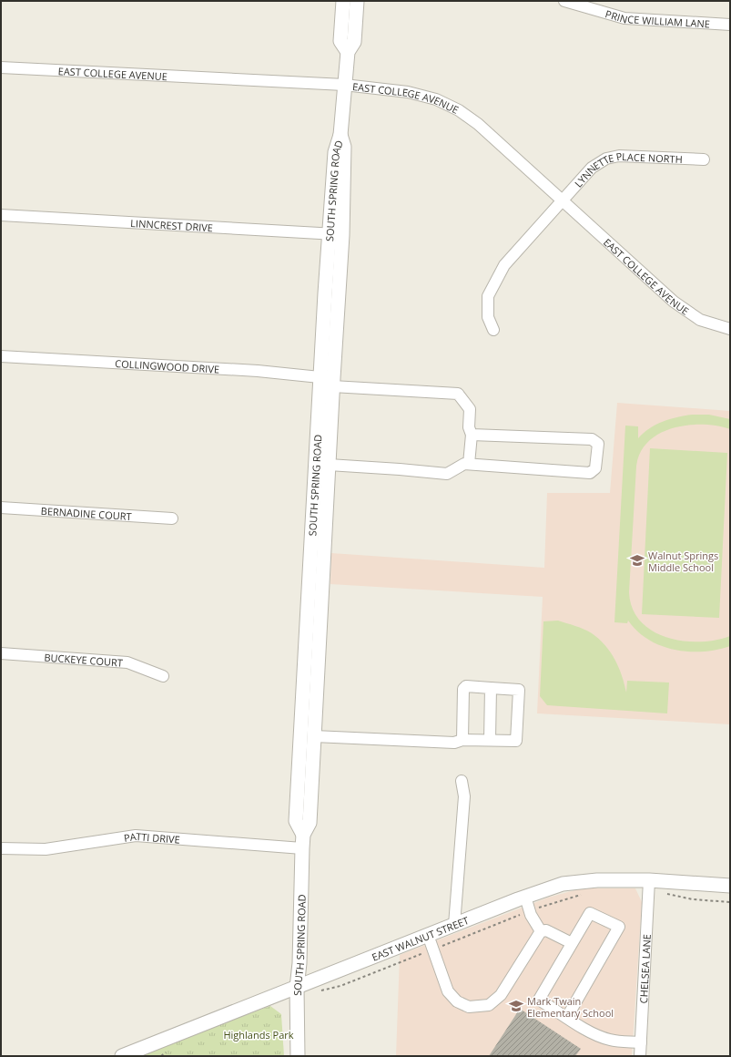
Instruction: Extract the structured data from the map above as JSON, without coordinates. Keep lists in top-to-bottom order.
{
  "streets": {
    "main road": ["SOUTH SPRING ROAD", "EAST WALNUT STREET"],
    "street": [
      "PRINCE WILLIAM LANE",
      "EAST COLLEGE AVENUE",
      "LYNNETTE PLACE NORTH",
      "LINNCREST DRIVE",
      "COLLINGWOOD DRIVE",
      "BERNADINE COURT",
      "BUCKEYE COURT",
      "PATTI DRIVE",
      "CHELSEA LANE"
    ]
  },
  "crossings": [
    ["EAST COLLEGE AVENUE", "LYNNETTE PLACE NORTH"],
    ["EAST COLLEGE AVENUE", "SOUTH SPRING ROAD"],
    ["SOUTH SPRING ROAD", "LINNCREST DRIVE"],
    ["SOUTH SPRING ROAD", "COLLINGWOOD DRIVE"],
    ["SOUTH SPRING ROAD", "PATTI DRIVE"],
    ["SOUTH SPRING ROAD", "EAST WALNUT STREET"],
    ["EAST WALNUT STREET", "CHELSEA LANE"]
  ],
  "parks": ["Highlands Park"],
  "places": {
    "school or university": ["Walnut Springs Middle School", "Mark Twain Elementary School"]
  }
}
